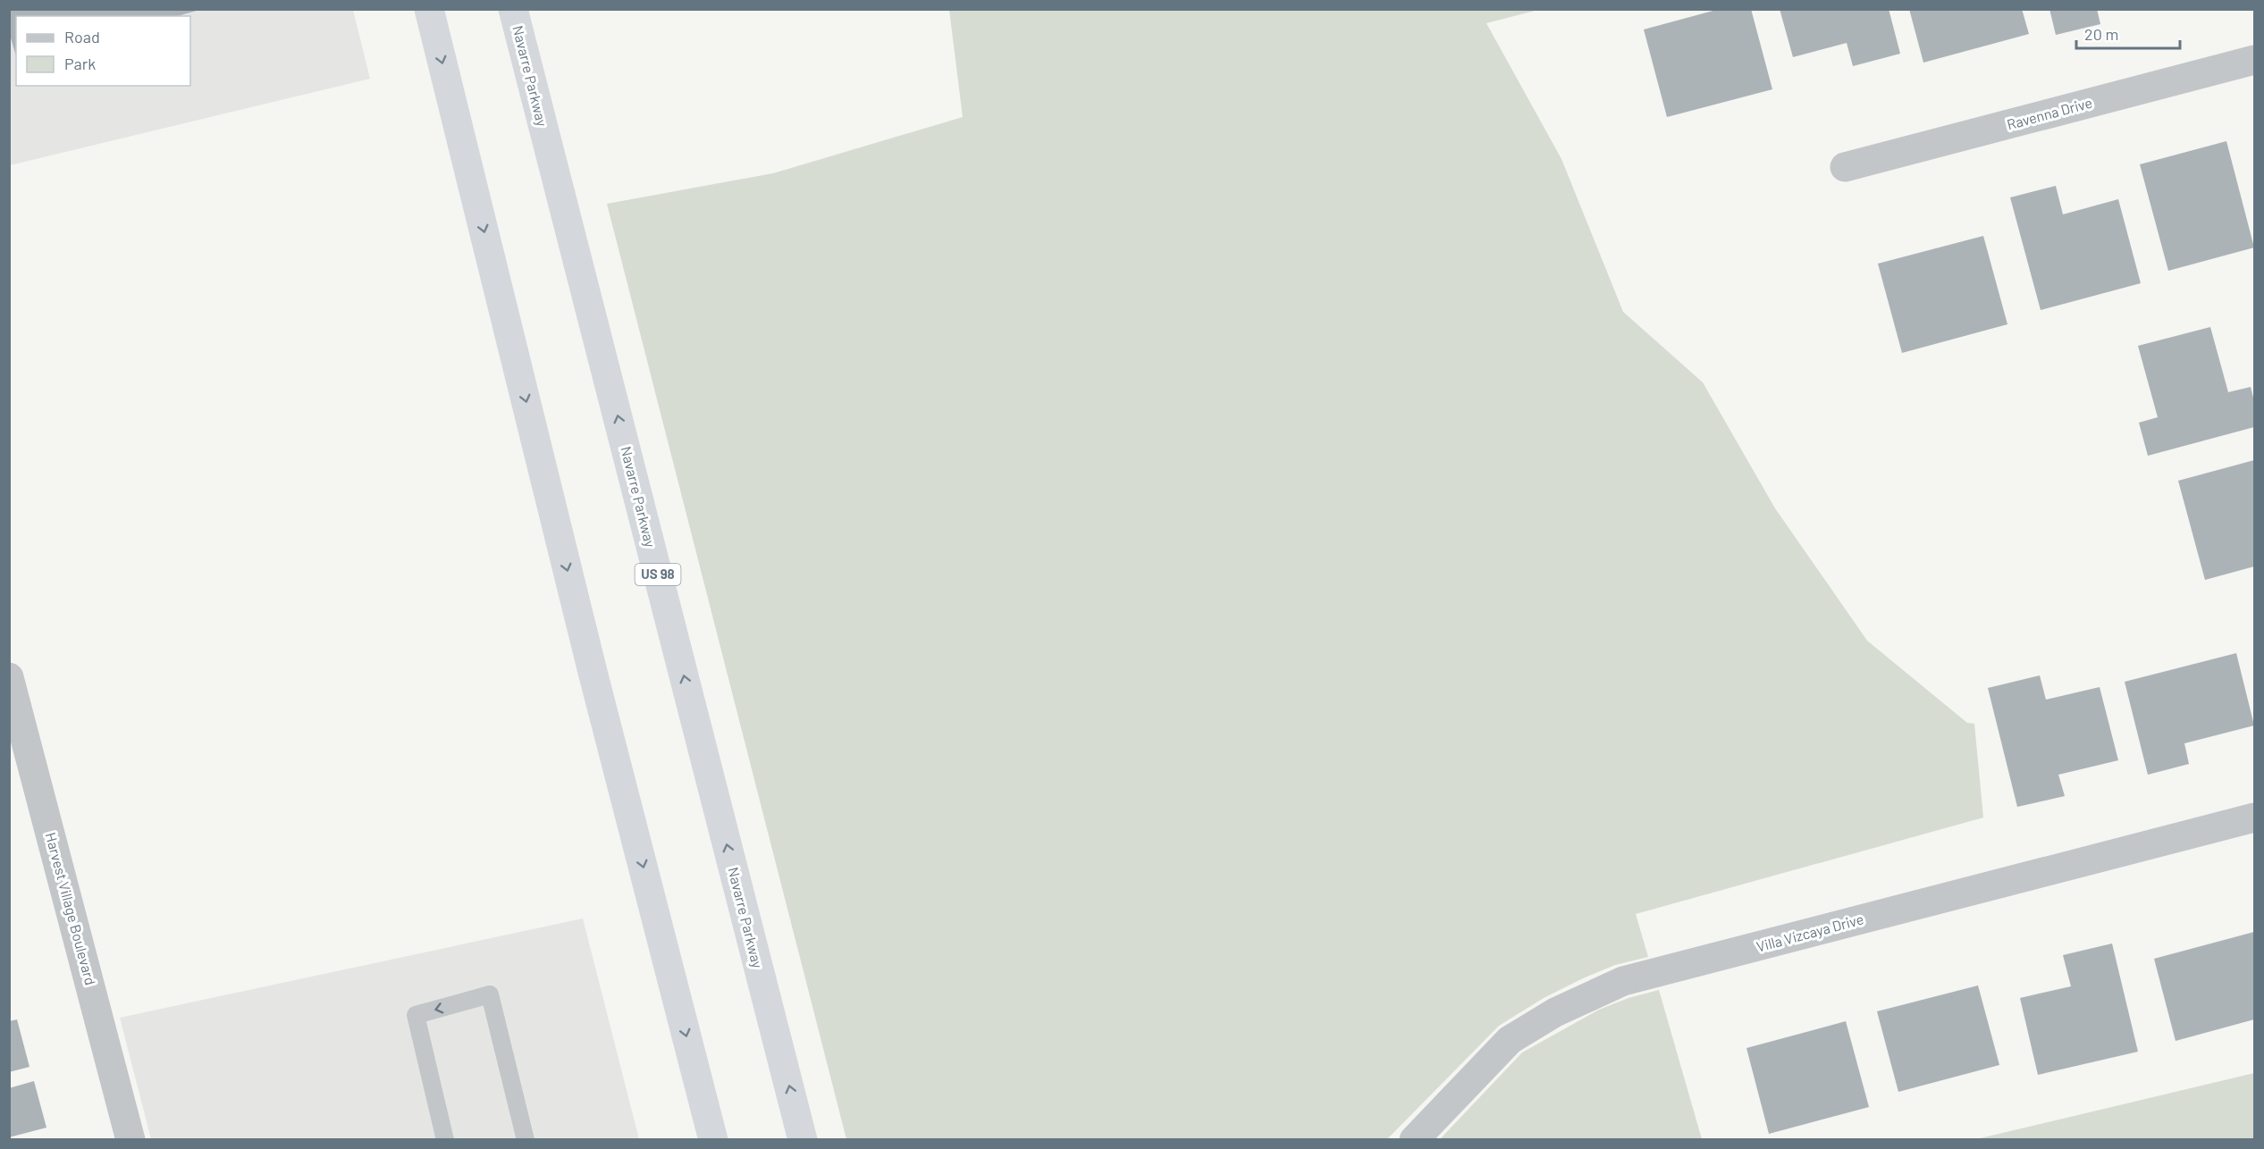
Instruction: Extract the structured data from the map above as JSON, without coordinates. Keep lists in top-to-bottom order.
{
  "streets": {
    "highway": ["Navarre Parkway", "US 98"],
    "street": ["Ravenna Drive", "Harvest Village Boulevard", "Villa Vizcaya Drive"]
  },
  "legend": ["Road", "Park"],
  "scale_bar": "20 m"
}
